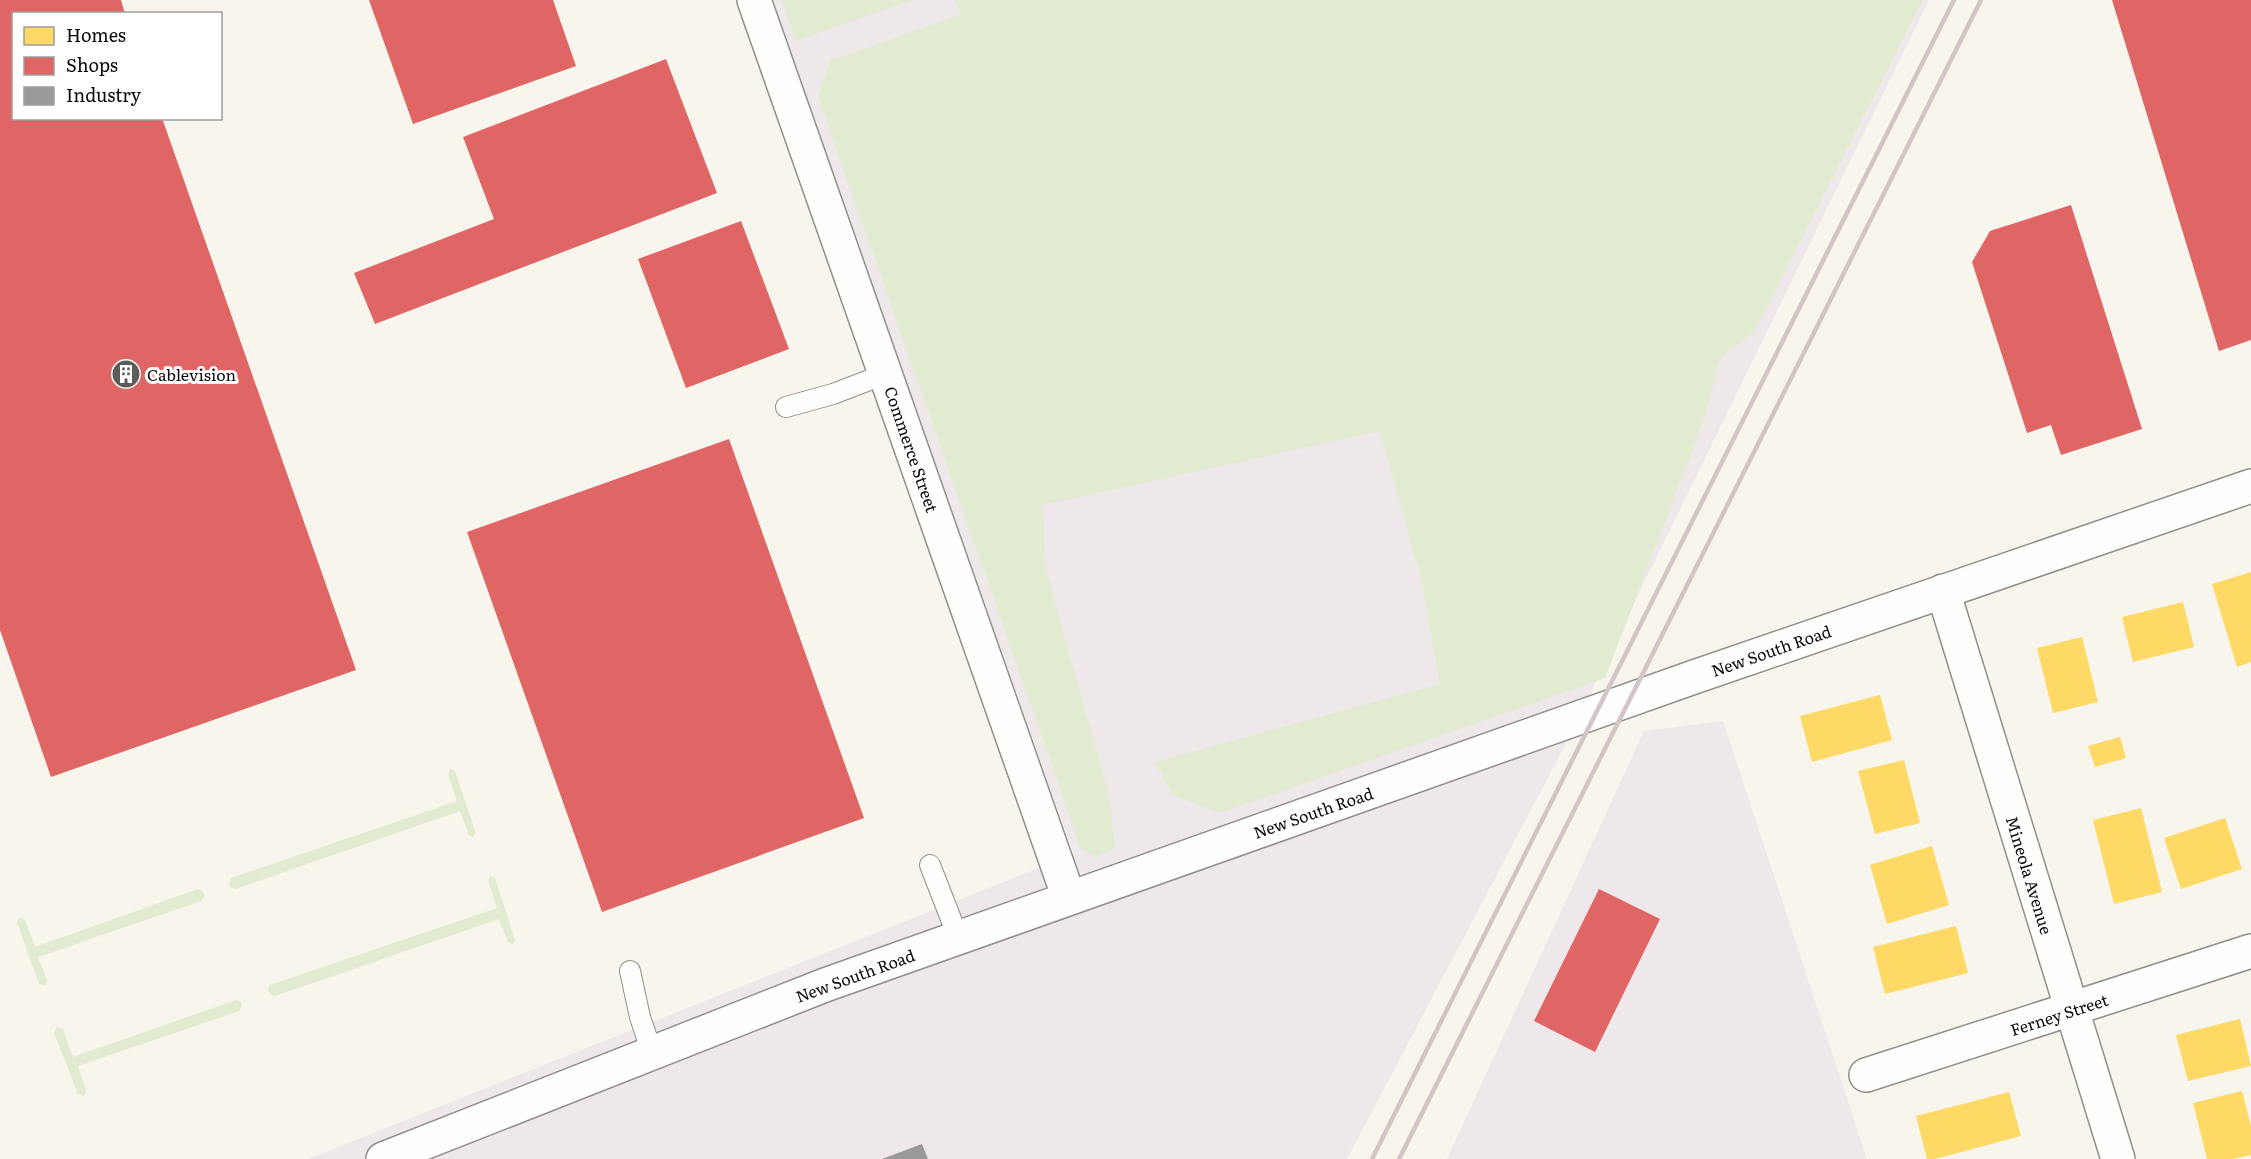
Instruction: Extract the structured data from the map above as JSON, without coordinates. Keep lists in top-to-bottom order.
{
  "streets": {
    "street": [
      "Commerce Street",
      "New South Road",
      "Mineola Avenue",
      "Ferney Street"
    ]
  },
  "crossings": [
    ["Commerce Street", "New South Road"],
    ["New South Road", "Mineola Avenue"],
    ["Mineola Avenue", "Ferney Street"]
  ],
  "places": {
    "building": ["Cablevision"]
  },
  "legend": ["Homes", "Shops", "Industry"]
}
